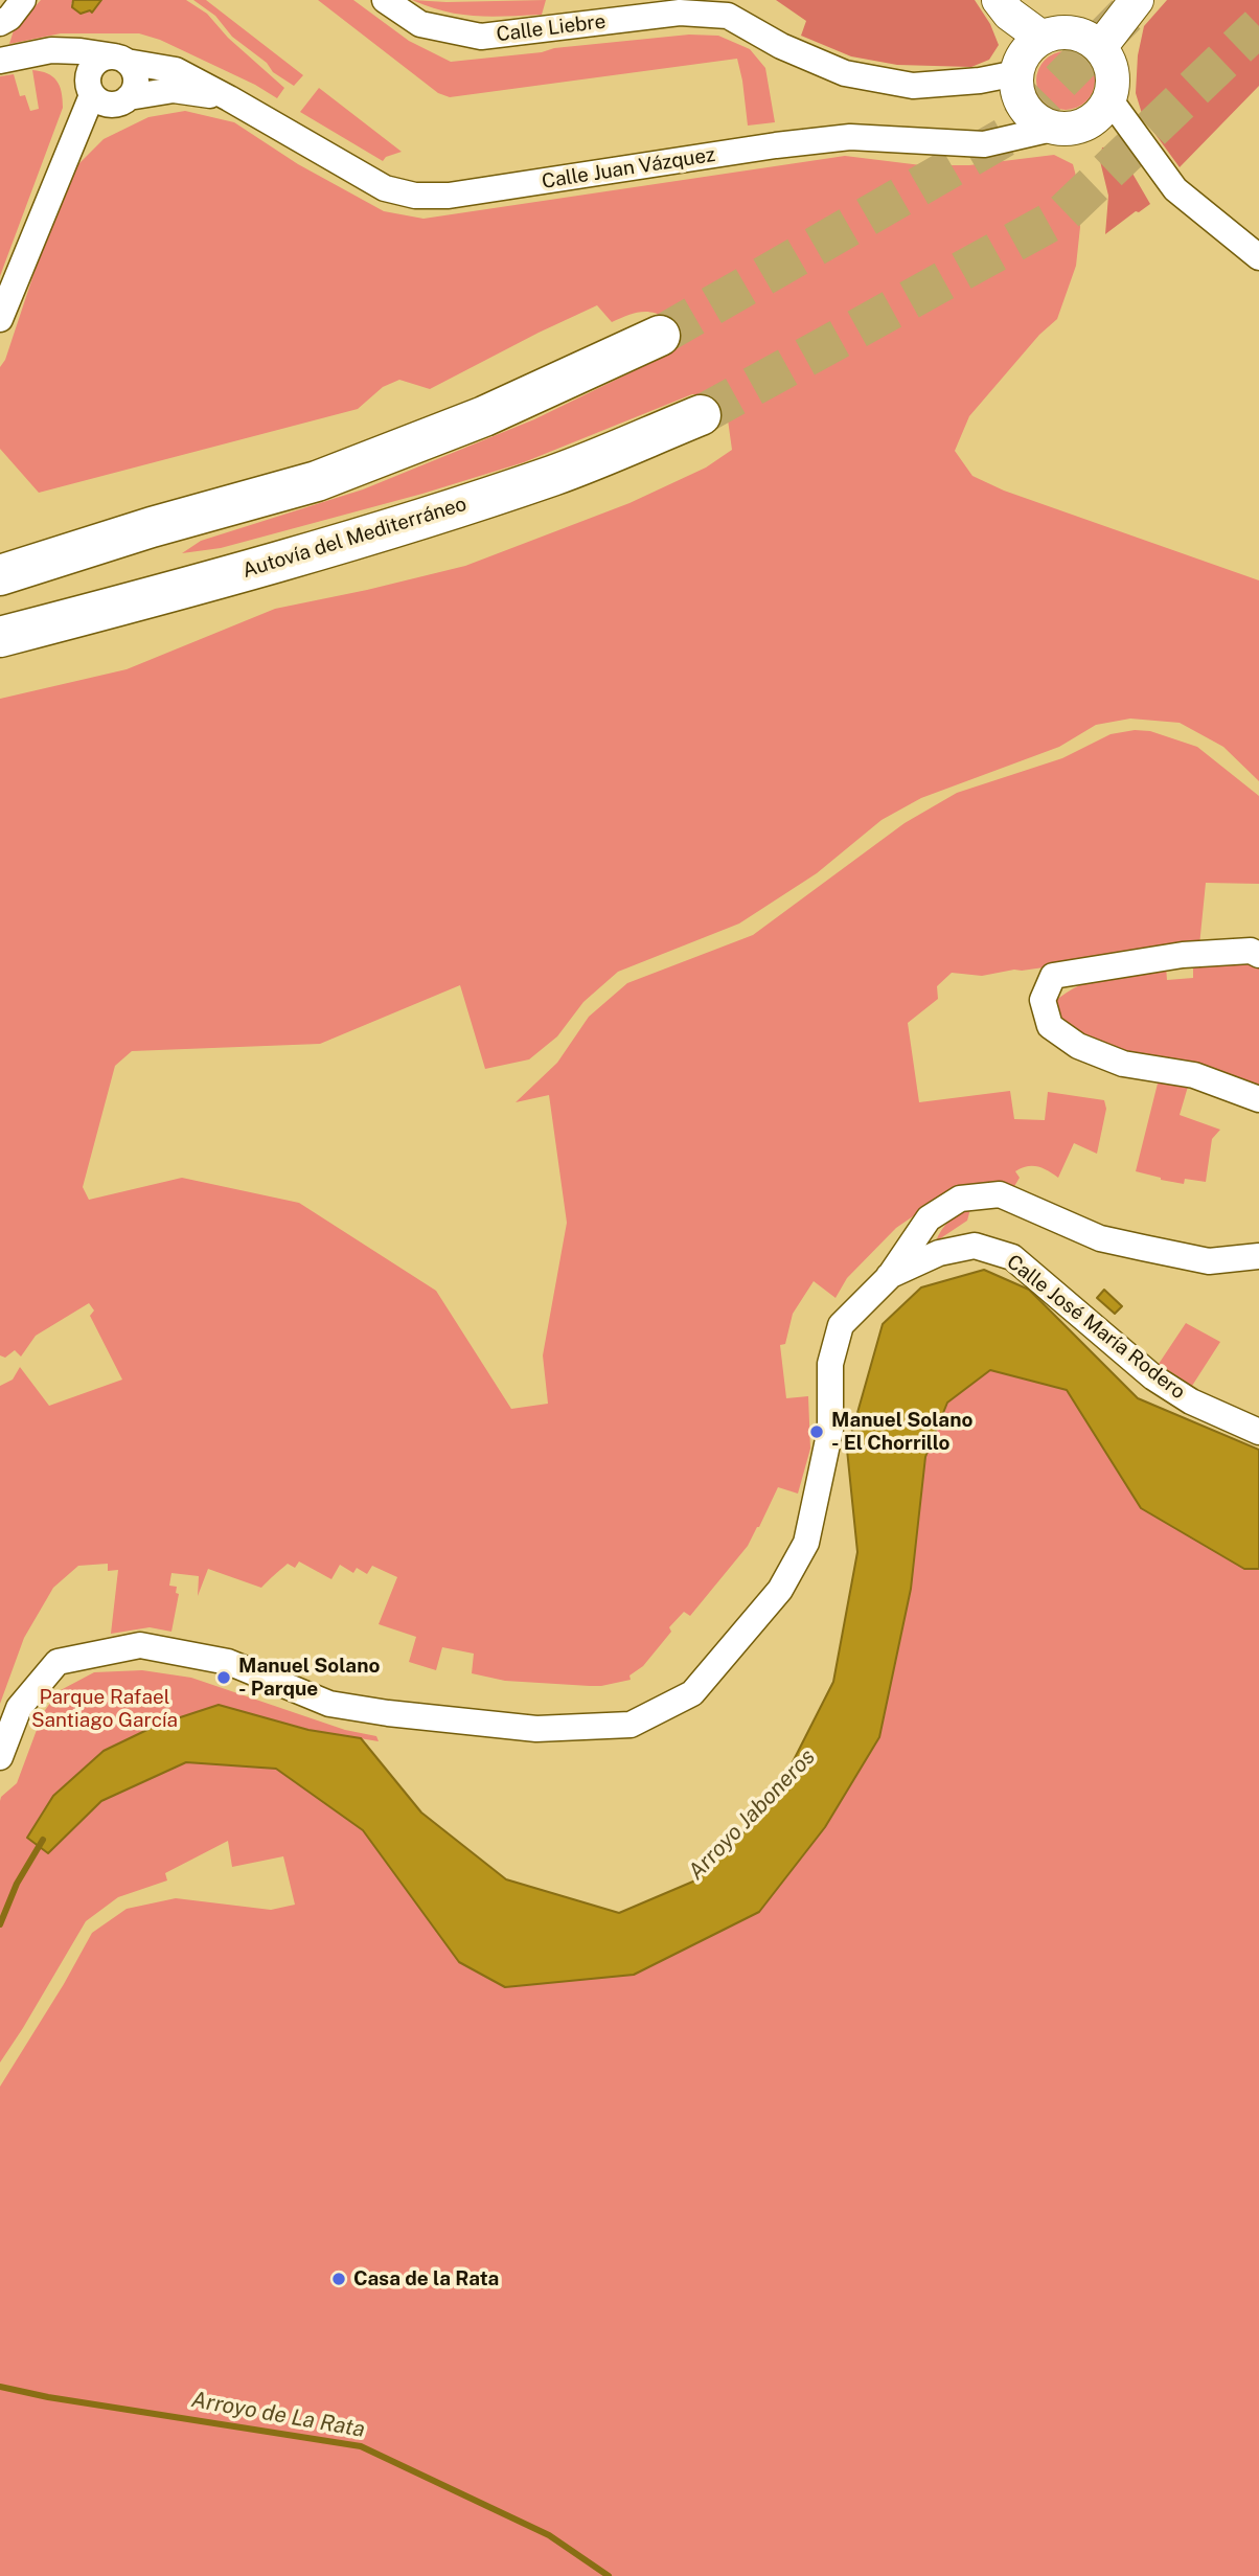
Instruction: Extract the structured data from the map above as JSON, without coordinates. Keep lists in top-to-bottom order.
{
  "streets": {
    "highway": ["Autovía del Mediterráneo"],
    "street": ["Calle Liebre", "Calle Juan Vázquez", "Calle José María Rodero"]
  },
  "crossings": [
    ["Calle Liebre", "Calle Juan Vázquez"]
  ],
  "water": ["Arroyo Jaboneros", "Arroyo de La Rata"],
  "parks": ["Parque Rafael Santiago García"],
  "places": ["Manuel Solano - El Chorrillo", "Manuel Solano - Parque", "Casa de la Rata"]
}
